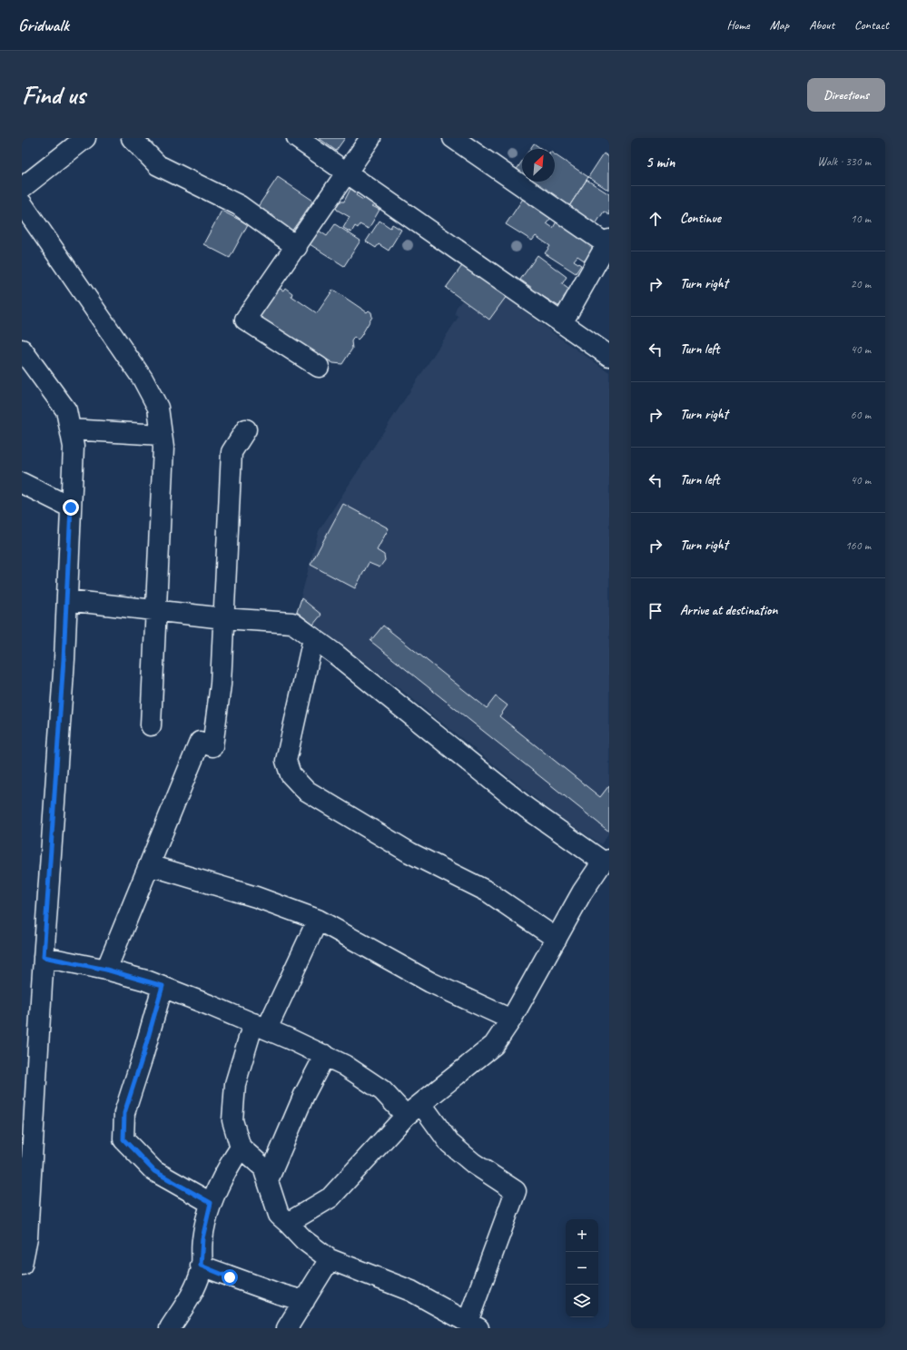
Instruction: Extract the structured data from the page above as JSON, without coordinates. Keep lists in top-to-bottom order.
{
  "north": "top right",
  "page": {
    "header": "Gridwalk",
    "nav": [
      "Home",
      "Map",
      "About",
      "Contact"
    ],
    "buttons": "Directions",
    "title": "Find us",
    "heading": ["5 min", "Walk · 330 m"],
    "list": [
      ["Continue", "10 m"],
      ["Turn right", "20 m"],
      ["Turn left", "40 m"],
      ["Turn right", "60 m"],
      ["Turn left", "40 m"],
      ["Turn right", "160 m"],
      "Arrive at destination"
    ],
    "map_buttons": ["+", "−"]
  }
}
